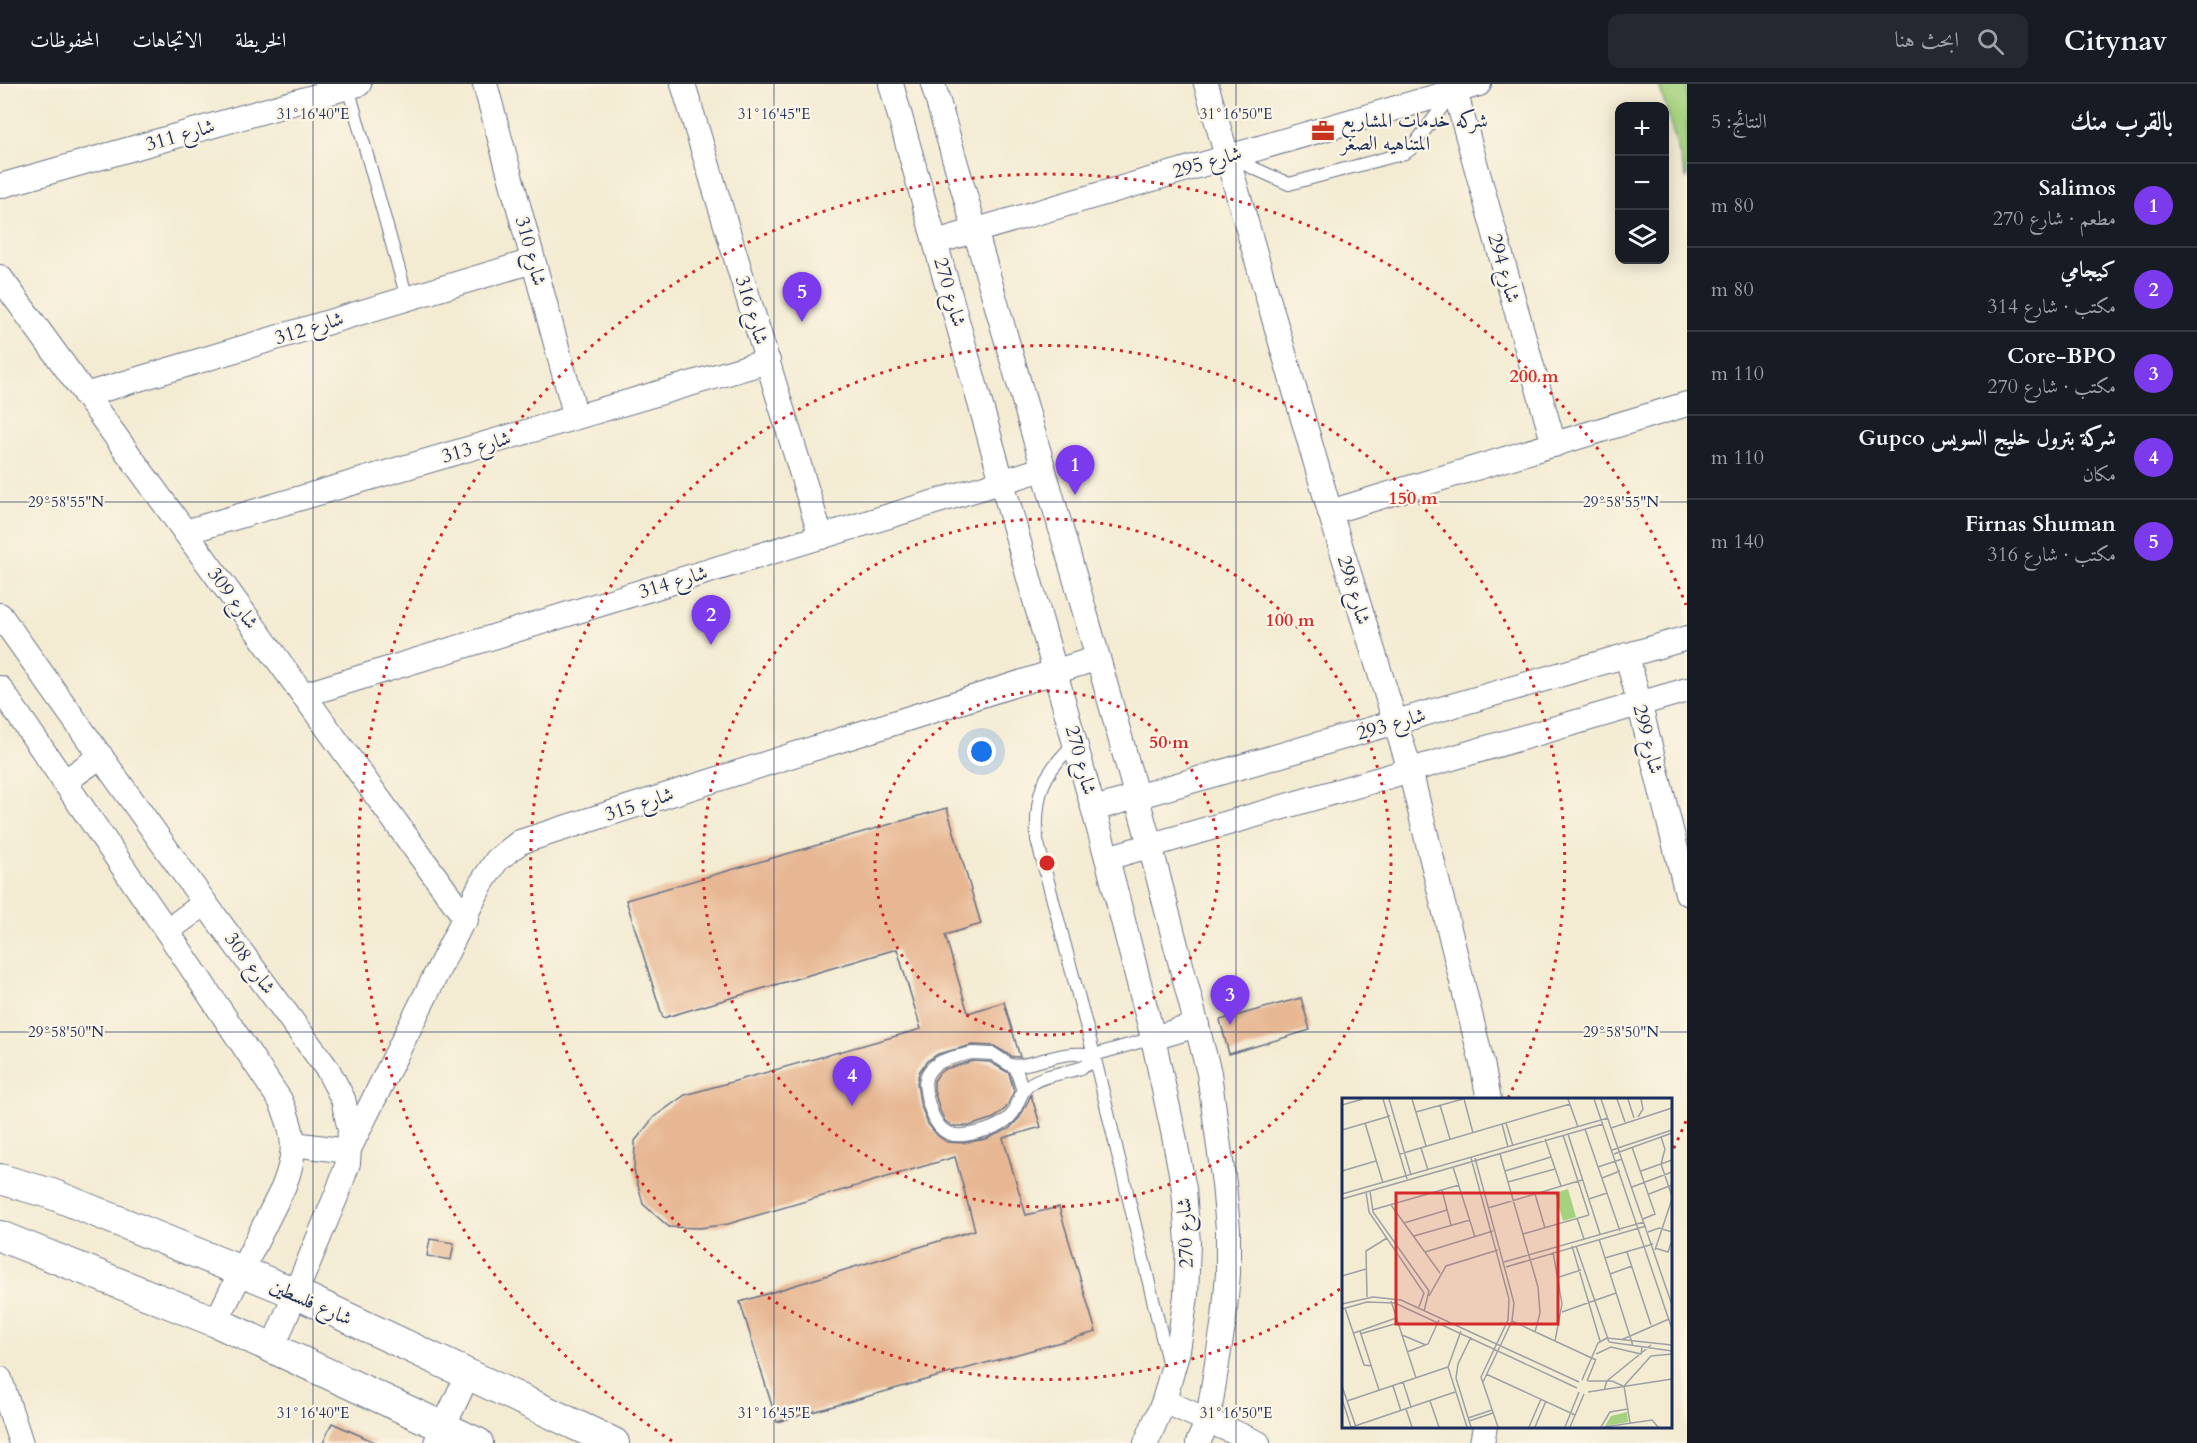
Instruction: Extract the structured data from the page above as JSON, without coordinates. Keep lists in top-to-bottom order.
{
  "streets": {
    "street": [
      "شارع 311",
      "شارع 295",
      "شارع 310",
      "شارع 294",
      "شارع 270",
      "شارع 316",
      "شارع 312",
      "شارع 313",
      "شارع 314",
      "شارع 298",
      "شارع 309",
      "شارع 293",
      "شارع 299",
      "شارع 315",
      "شارع 308",
      "شارع فلسطين"
    ]
  },
  "crossings": [
    ["شارع 295", "شارع 294"],
    ["شارع 295", "شارع 270"],
    ["شارع 295", "شارع 298"],
    ["شارع 310", "شارع 312"],
    ["شارع 310", "شارع 313"],
    ["شارع 270", "شارع 314"],
    ["شارع 270", "شارع 293"],
    ["شارع 270", "شارع 315"],
    ["شارع 316", "شارع 313"],
    ["شارع 316", "شارع 314"],
    ["شارع 312", "شارع 309"],
    ["شارع 313", "شارع 309"],
    ["شارع 314", "شارع 309"],
    ["شارع 298", "شارع 293"],
    ["شارع 309", "شارع 315"],
    ["شارع 293", "شارع 299"],
    ["شارع 315", "شارع 308"],
    ["شارع 308", "شارع فلسطين"]
  ],
  "places": {
    "office": ["شركه خدمات المشاريع المتناهيه الصغر"]
  },
  "page": {
    "header": "Citynav",
    "search": "ابحث هنا",
    "nav": ["الخريطة", "الاتجاهات", "المحفوظات"],
    "heading": ["بالقرب منك", "النتائج: 5"],
    "map_buttons": ["+", "−"],
    "list": [
      {
        "mark": "1",
        "name": "Salimos",
        "note": "مطعم · شارع 270",
        "value": "80 m"
      },
      {
        "mark": "2",
        "name": "كيجامي",
        "note": "مكتب · شارع 314",
        "value": "80 m"
      },
      {
        "mark": "3",
        "name": "Core-BPO",
        "note": "مكتب · شارع 270",
        "value": "110 m"
      },
      {
        "mark": "4",
        "name": "شركة بترول خليج السويس Gupco",
        "note": "مكان",
        "value": "110 m"
      },
      {
        "mark": "5",
        "name": "Firnas Shuman",
        "note": "مكتب · شارع 316",
        "value": "140 m"
      }
    ],
    "pins": [
      "5",
      "1",
      "2",
      "3",
      "4"
    ]
  },
  "coordinates": [
    "31°16'40\"E",
    "31°16'45\"E",
    "31°16'50\"E",
    "29°58'55\"N",
    "29°58'50\"N"
  ],
  "rings": [
    "200 m",
    "150 m",
    "100 m",
    "50 m"
  ]
}
